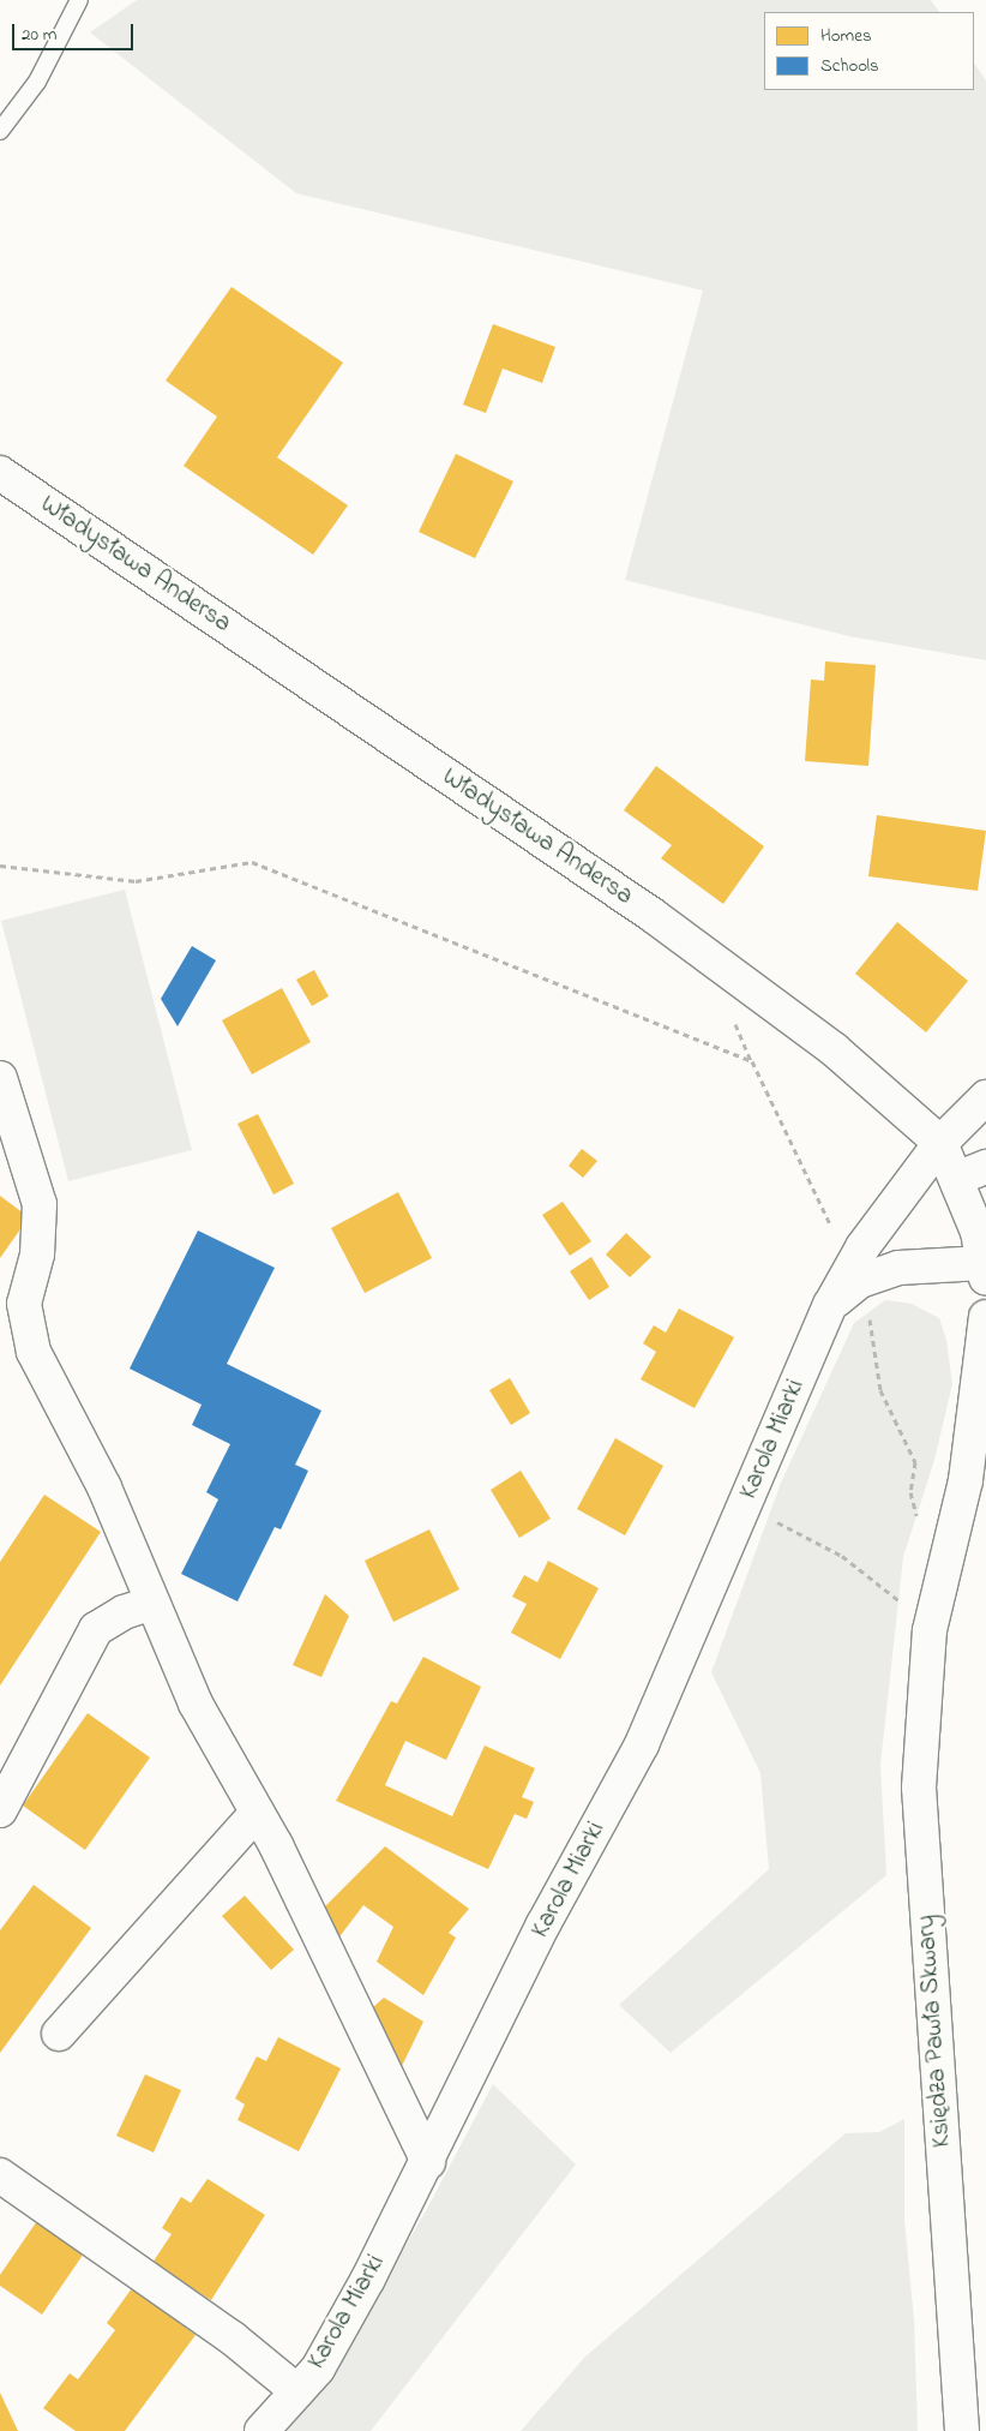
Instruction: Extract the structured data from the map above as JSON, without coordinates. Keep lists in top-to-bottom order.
{
  "streets": {
    "street": ["Władysława Andersa", "Karola Miarki", "Księdza Pawła Skwary"]
  },
  "crossings": [
    ["Władysława Andersa", "Karola Miarki"]
  ],
  "legend": ["Homes", "Schools"],
  "scale_bar": "20 m"
}
